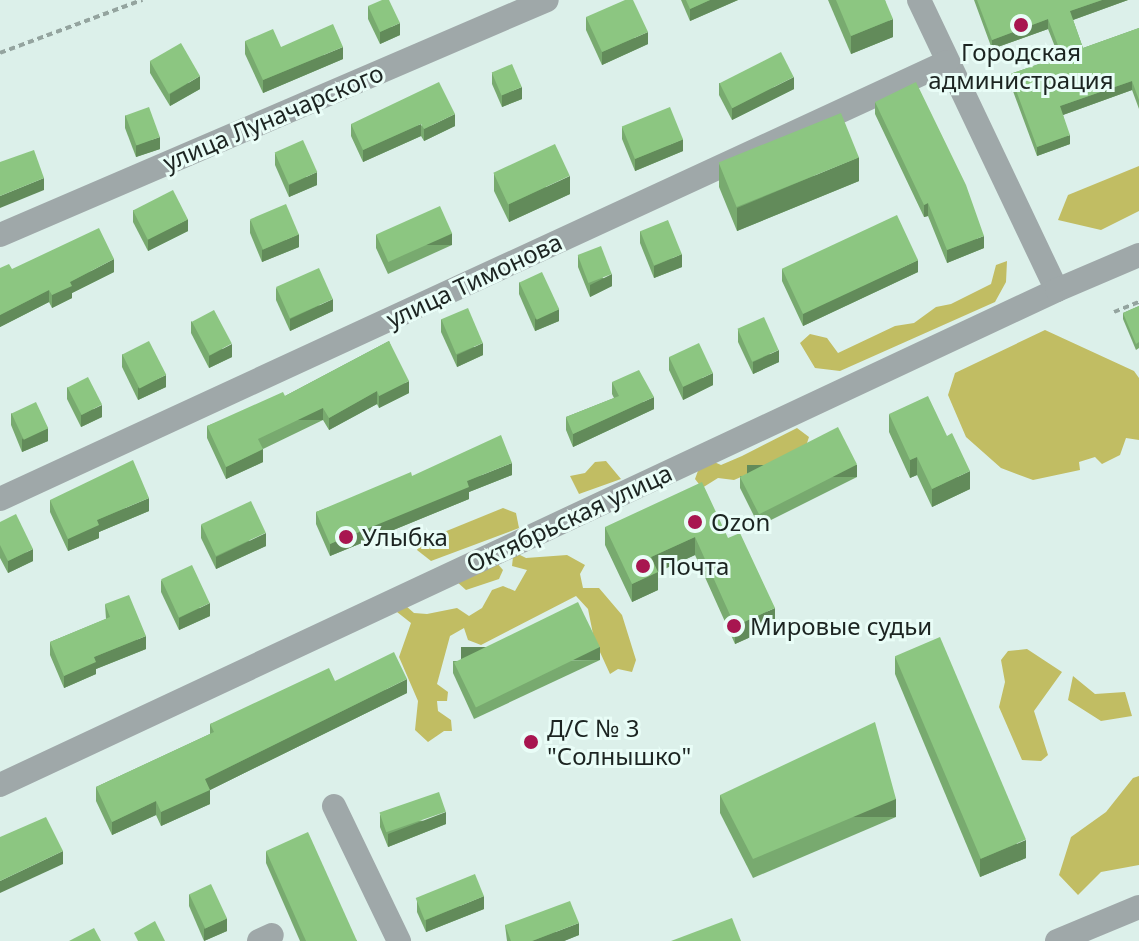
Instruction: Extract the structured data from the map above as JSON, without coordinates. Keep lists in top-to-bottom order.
{
  "streets": {
    "street": ["улица Луначарского", "улица Тимонова", "Октябрьская улица"]
  },
  "places": [
    "Городская администрация",
    "Ozon",
    "Улыбка",
    "Почта",
    "Мировые судьи",
    "Д/С № 3 \"Солнышко\""
  ]
}
